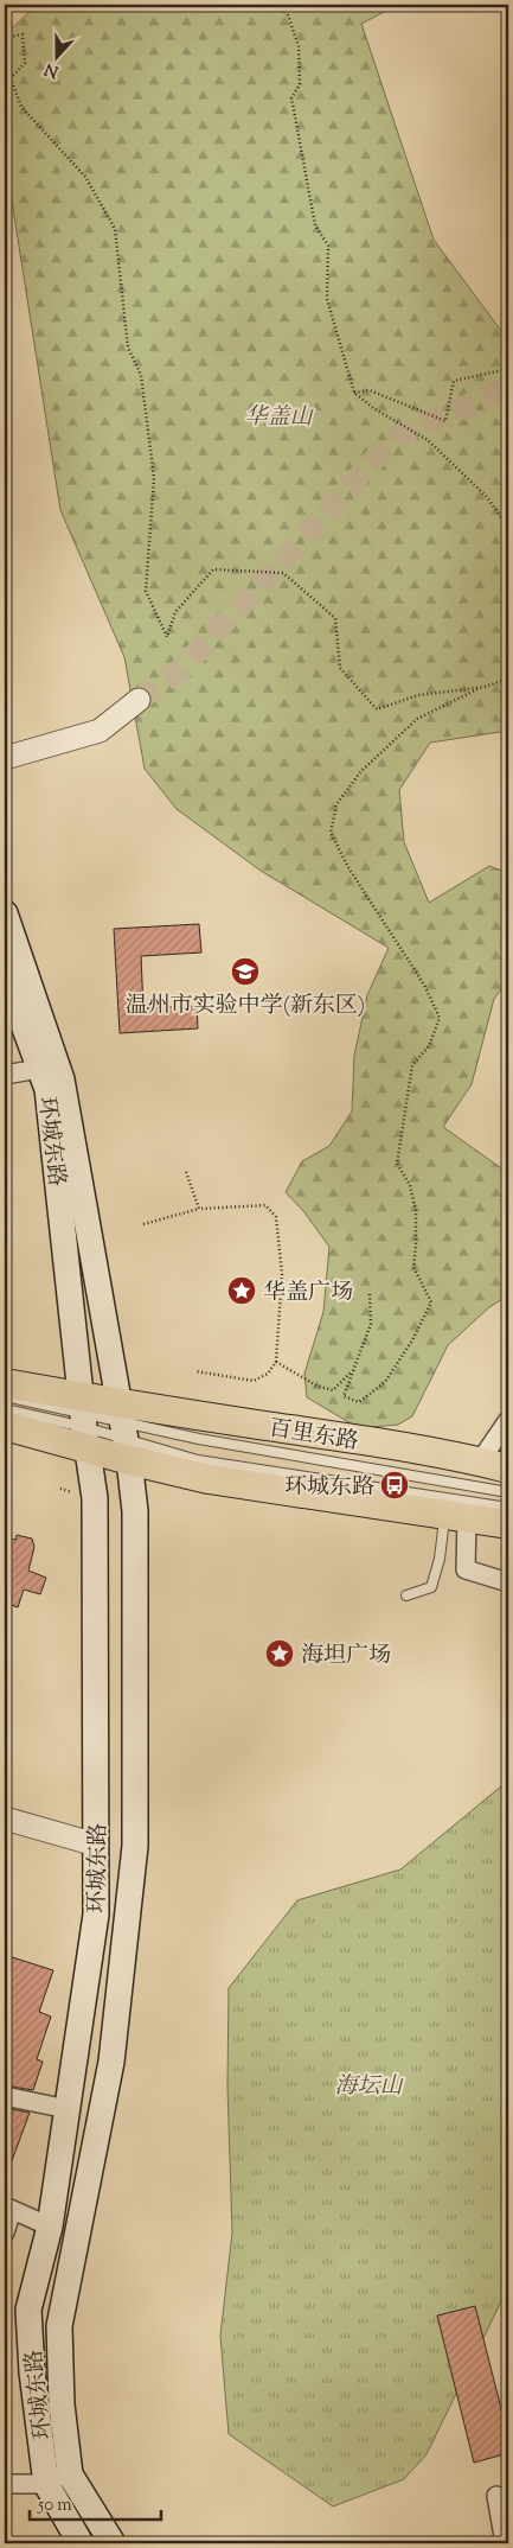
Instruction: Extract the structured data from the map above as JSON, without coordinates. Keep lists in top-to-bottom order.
{
  "streets": {
    "main road": ["环城东路", "百里东路"]
  },
  "crossings": [
    ["环城东路", "百里东路"]
  ],
  "parks": ["华盖山", "海坛山"],
  "places": {
    "school or university": ["温州市实验中学(新东区)"],
    "place": ["华盖广场", "海坦广场"],
    "bus stop": ["环城东路"]
  },
  "scale_bar": "50 m",
  "north": "bottom"
}
